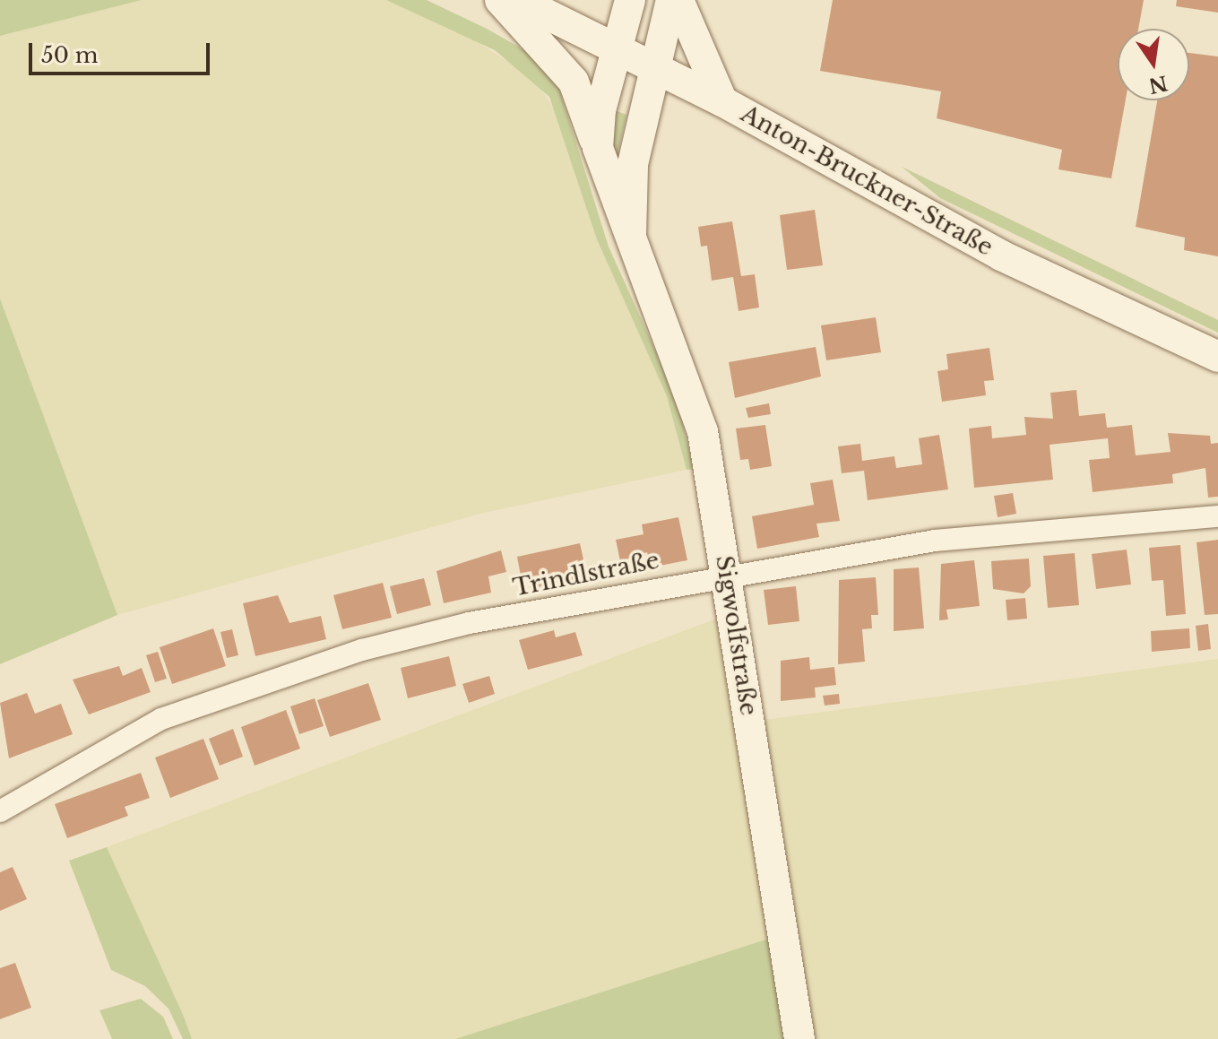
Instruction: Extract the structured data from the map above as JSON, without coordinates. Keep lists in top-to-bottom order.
{
  "streets": {
    "street": ["Anton-Bruckner-Straße", "Trindlstraße", "Sigwolfstraße"]
  },
  "crossings": [
    ["Anton-Bruckner-Straße", "Sigwolfstraße"],
    ["Trindlstraße", "Sigwolfstraße"]
  ],
  "scale_bar": "50 m",
  "north": "bottom"
}
